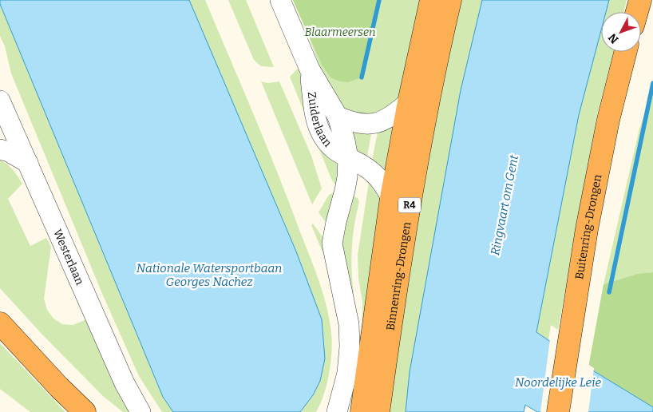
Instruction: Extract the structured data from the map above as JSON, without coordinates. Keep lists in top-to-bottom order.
{
  "streets": {
    "highway": ["R4", "Buitenring-Drongen", "Binnenring-Drongen"],
    "street": ["Zuiderlaan", "Westerlaan"]
  },
  "water": ["Ringvaart om Gent", "Nationale Watersportbaan Georges Nachez", "Noordelijke Leie"],
  "parks": ["Blaarmeersen"],
  "north": "bottom left"
}
